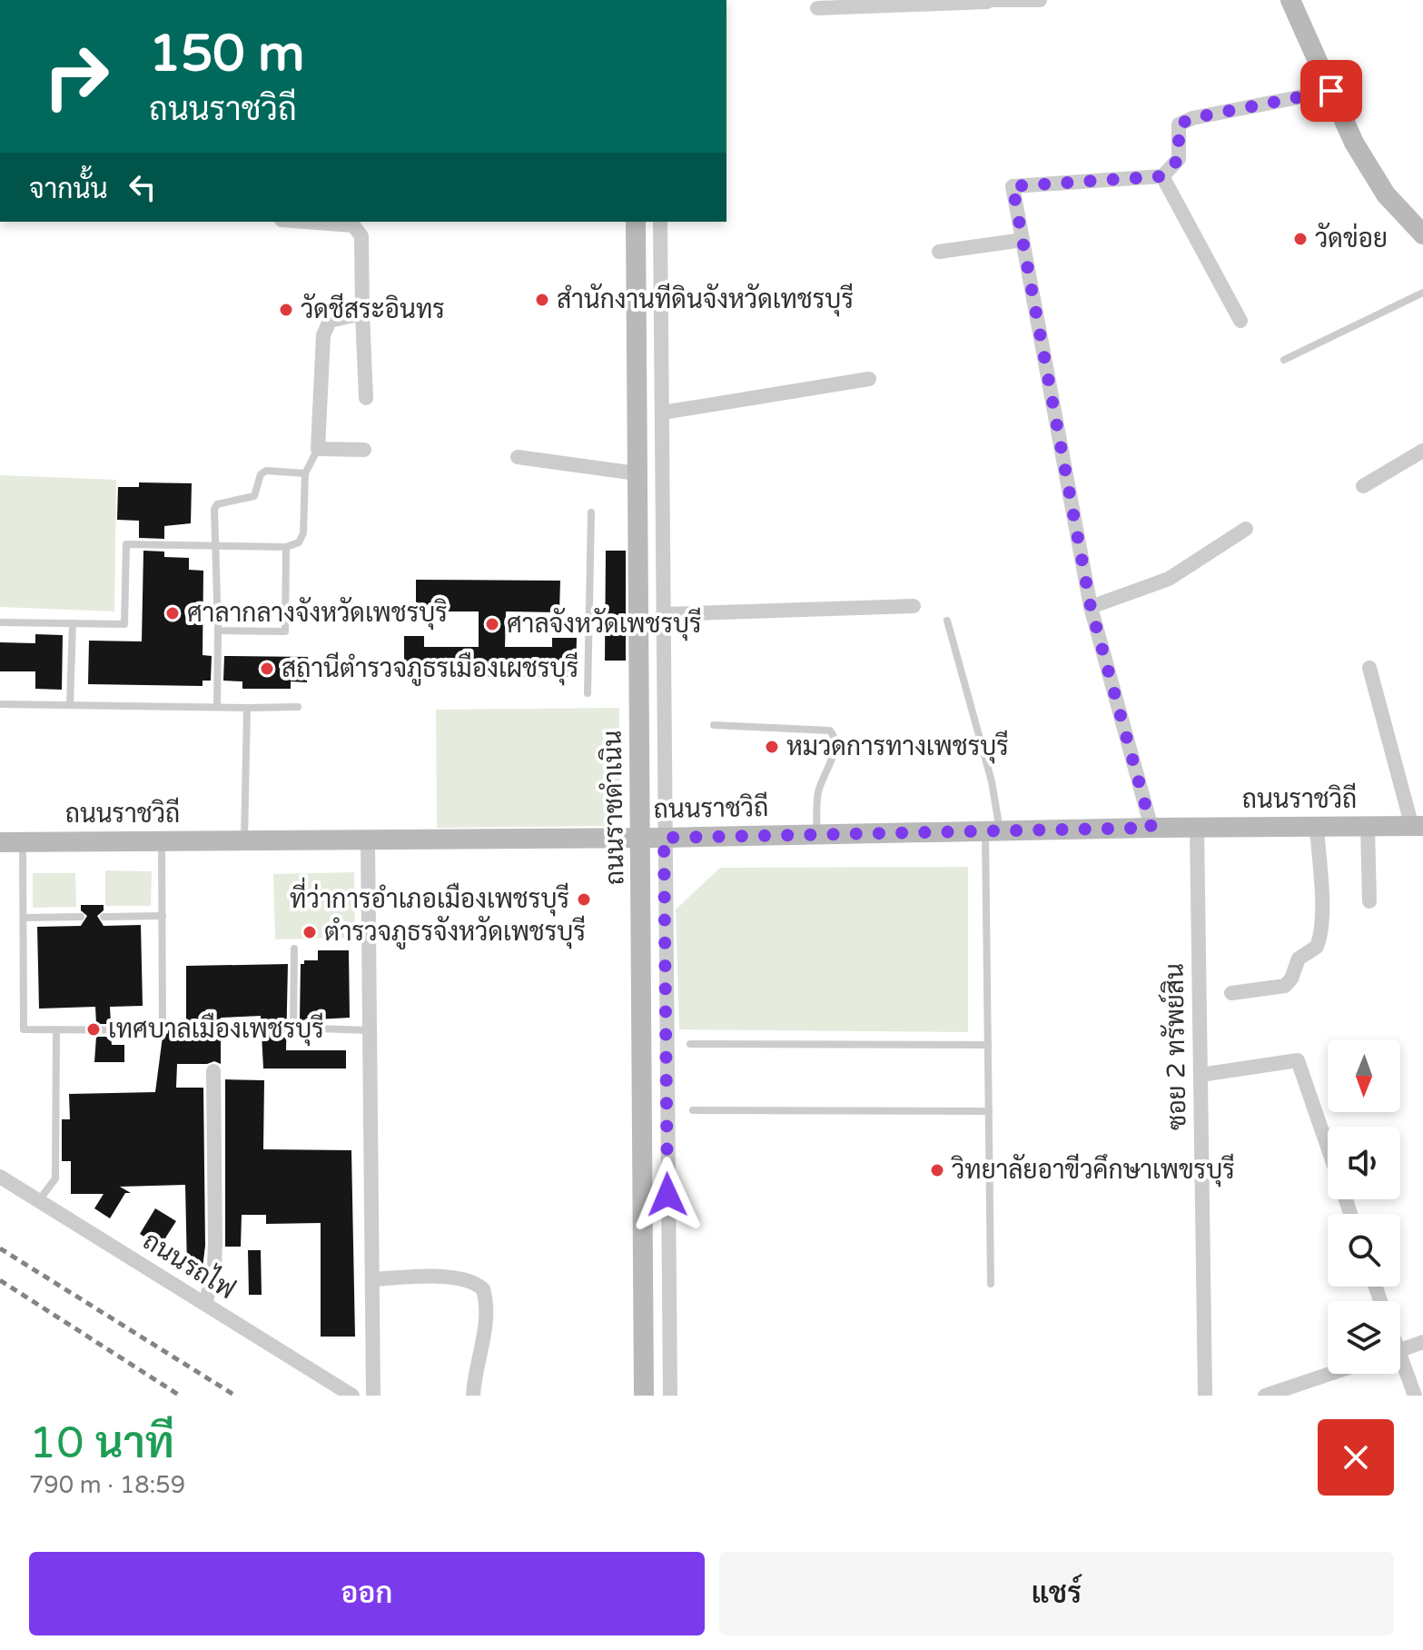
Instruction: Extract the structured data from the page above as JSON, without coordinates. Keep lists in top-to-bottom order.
{
  "streets": {
    "main road": ["ถนนราชวิถี", "ถนนราชดำเนิน"],
    "street": ["ซอย 2 ทรัพย์สิน", "ถนนรถไฟ"]
  },
  "crossings": [
    ["ถนนราชวิถี", "ถนนราชดำเนิน"],
    ["ถนนราชวิถี", "ซอย 2 ทรัพย์สิน"]
  ],
  "places": [
    "วัดข่อย",
    "สำนักงานทีดินจังหวัดเทชรบุรี",
    "วัดชีสระอินทร",
    "ศาลากลางจังหวัดเพชรบุริ",
    "ศาลจังหวัดเพชรบุรี",
    "สถานีตำรวจภูธรเมืองเผชรบุรี",
    "หมวดการทางเพชรบุรี",
    "ที่ว่าการอำเภอเมืองเพชรบุรี",
    "ตำรวจภูธรจังหวัดเพชรบุรี",
    "เทศบาลเมืองเพชรบุรี",
    "วิทยาลัยอาขีวคึกษาเพขรบุรี"
  ],
  "north": "bottom",
  "page": {
    "turn": ["150 m", "ถนนราชวิถี"],
    "then": "จากนั้น",
    "heading": ["10 นาที", "790 m · 18:59"],
    "buttons": ["ออก", "แชร์"]
  }
}
